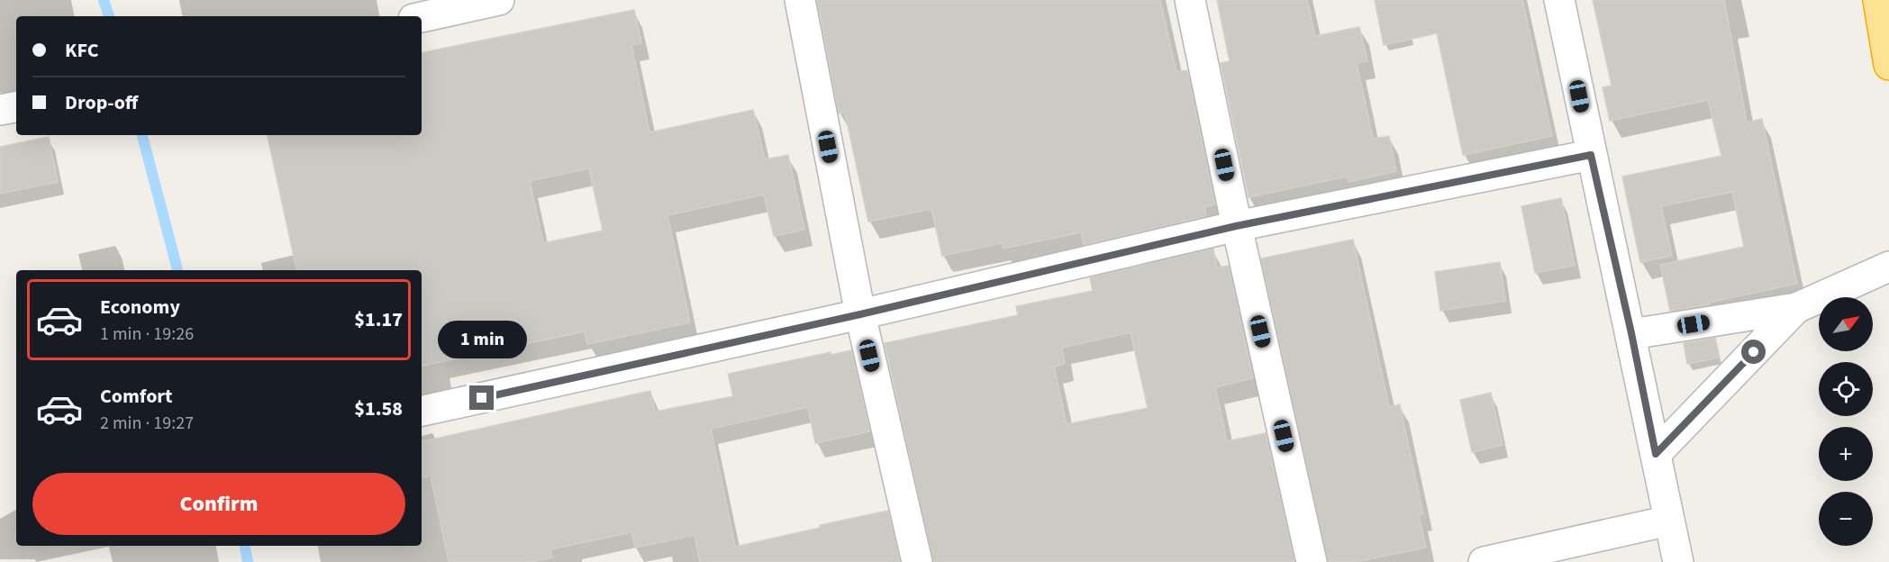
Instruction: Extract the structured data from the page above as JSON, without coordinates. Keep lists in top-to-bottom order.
{
  "north": "top right",
  "page": {
    "banner": ["KFC", "Drop-off"],
    "list": [
      {
        "name": "Economy",
        "note": "1 min · 19:26",
        "value": "$1.17"
      },
      {
        "name": "Comfort",
        "note": "2 min · 19:27",
        "value": "$1.58"
      }
    ],
    "map_buttons": ["+", "−"],
    "bubble": "1 min",
    "buttons": "Confirm"
  }
}
